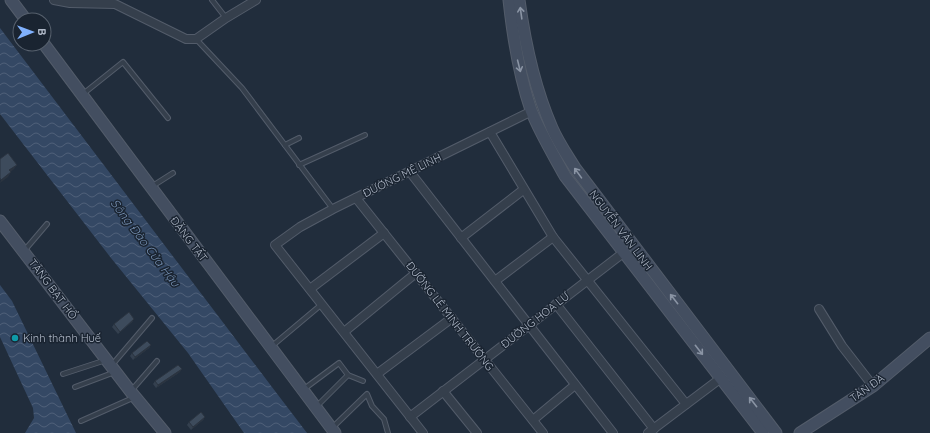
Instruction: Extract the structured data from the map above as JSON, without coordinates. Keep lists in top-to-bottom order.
{
  "streets": {
    "main road": [
      "NGUYỄN VĂN LINH",
      "ĐẶNG TẤT",
      "TĂNG BẠT HỔ",
      "TẢN ĐÀ"
    ],
    "street": ["ĐƯỜNG MÊ LINH", "ĐƯỜNG LÊ MINH TRƯỜNG", "ĐƯỜNG HOA LƯ"]
  },
  "crossings": [
    ["ĐƯỜNG MÊ LINH", "NGUYỄN VĂN LINH"],
    ["ĐƯỜNG MÊ LINH", "ĐƯỜNG LÊ MINH TRƯỜNG"],
    ["NGUYỄN VĂN LINH", "ĐƯỜNG HOA LƯ"],
    ["ĐƯỜNG LÊ MINH TRƯỜNG", "ĐƯỜNG HOA LƯ"]
  ],
  "water": ["Sông Đào Cửa Hậu"],
  "places": ["Kinh thành Huế"],
  "north": "right"
}
